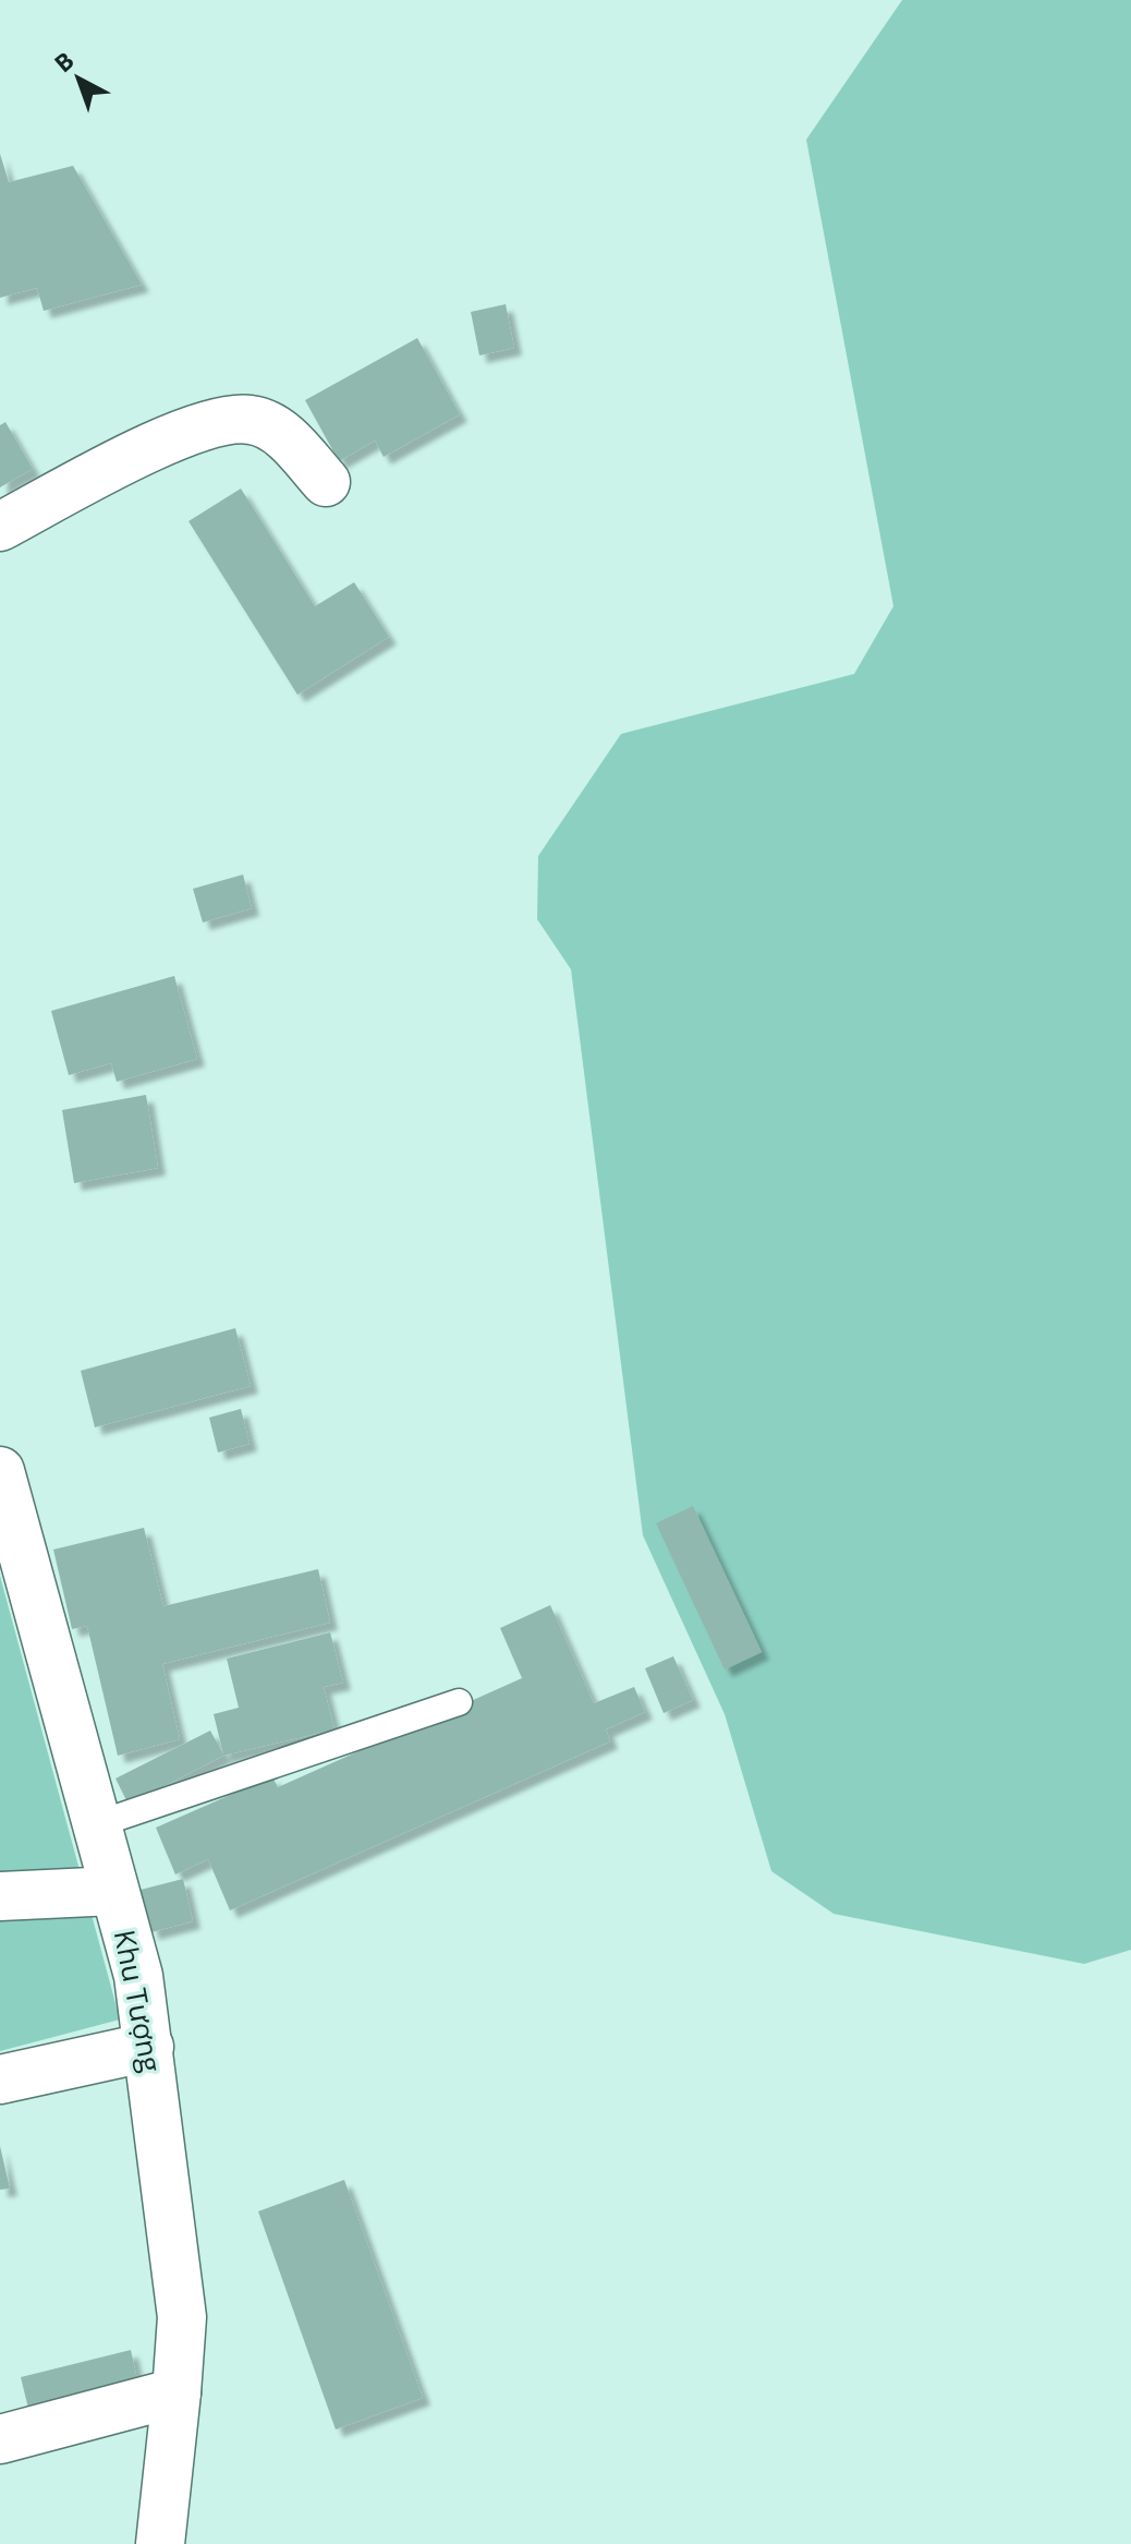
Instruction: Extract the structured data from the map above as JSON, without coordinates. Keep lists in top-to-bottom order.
{
  "streets": {
    "street": ["Khu Tượng"]
  },
  "north": "top left"
}
